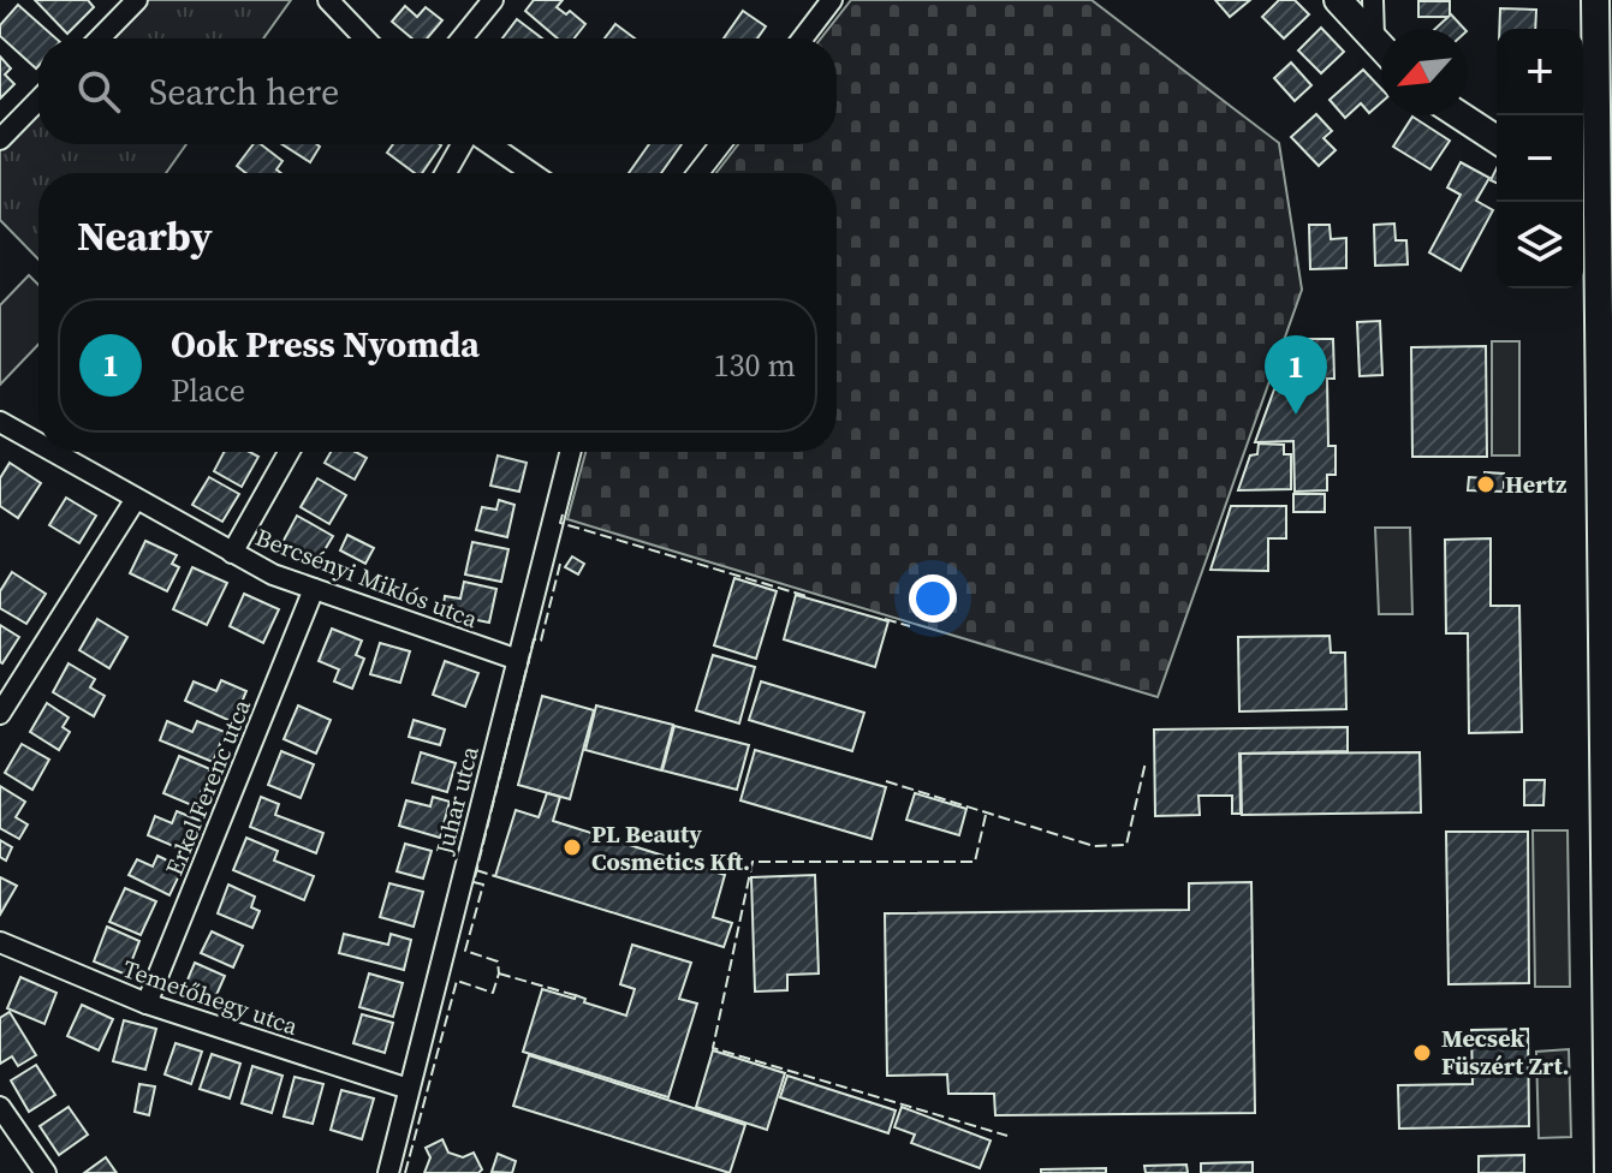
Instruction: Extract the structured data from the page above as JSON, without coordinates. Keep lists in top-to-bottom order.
{
  "streets": {
    "street": [
      "Bercsényi Miklós utca",
      "Erkel Ferenc utca",
      "Juhar utca",
      "Temetőhegy utca"
    ]
  },
  "crossings": [
    ["Bercsényi Miklós utca", "Erkel Ferenc utca"],
    ["Bercsényi Miklós utca", "Juhar utca"],
    ["Erkel Ferenc utca", "Temetőhegy utca"],
    ["Juhar utca", "Temetőhegy utca"]
  ],
  "places": ["Hertz", "PL Beauty Cosmetics Kft.", "Mecsek Füszért Zrt."],
  "north": "bottom left",
  "page": {
    "map_buttons": ["+", "−"],
    "search": "Search here",
    "heading": "Nearby",
    "list": [
      {
        "mark": "1",
        "name": "Ook Press Nyomda",
        "note": "Place",
        "value": "130 m"
      }
    ],
    "pins": "1"
  }
}
